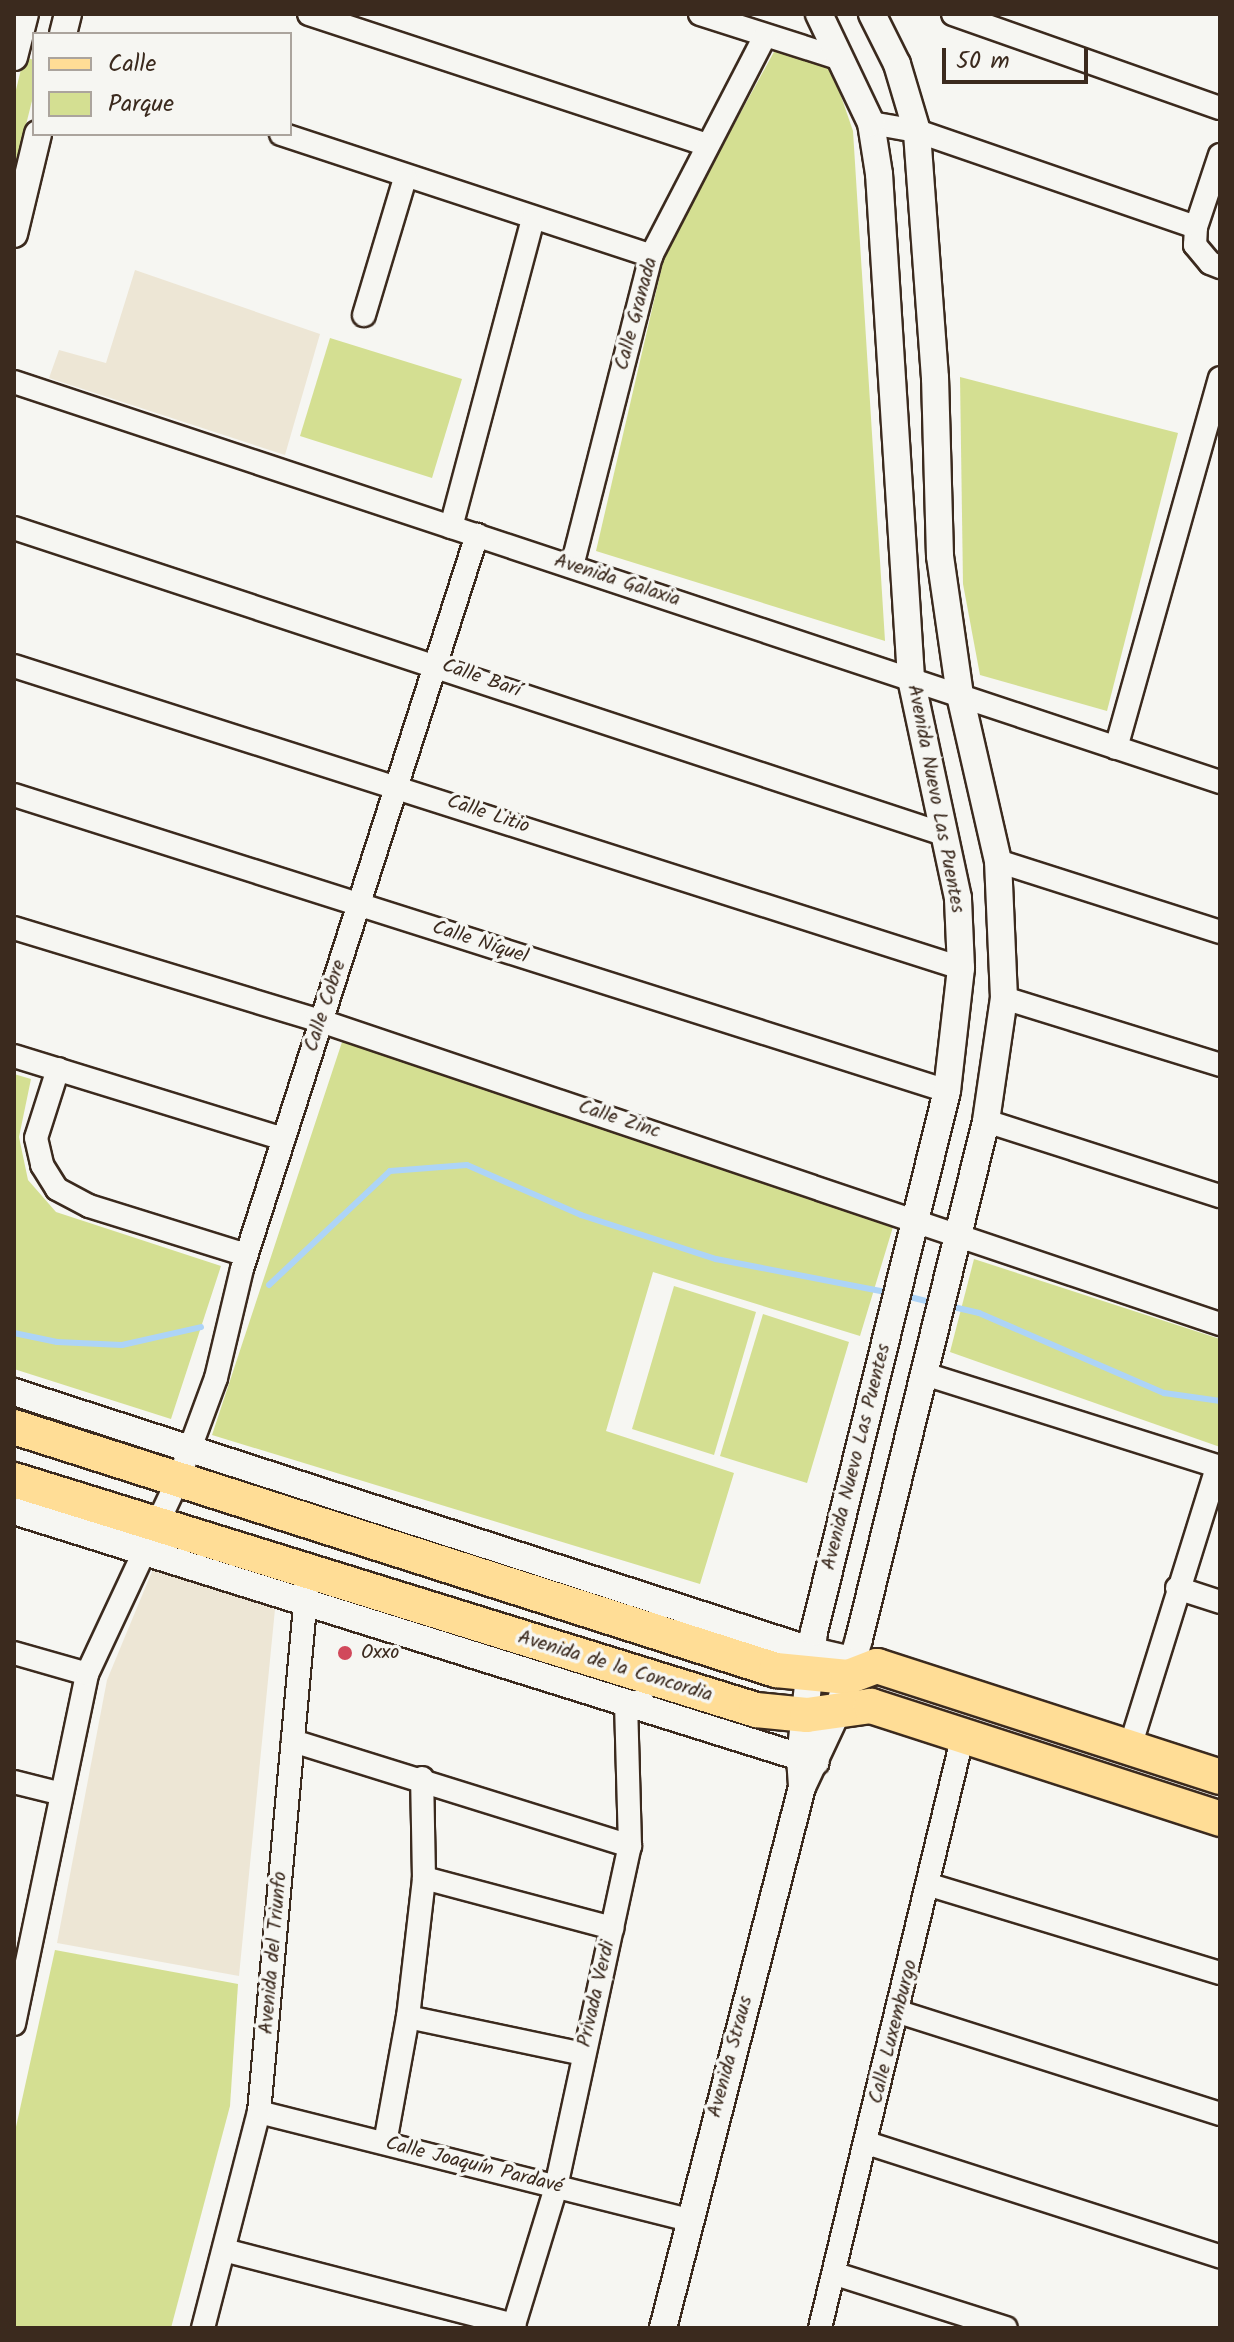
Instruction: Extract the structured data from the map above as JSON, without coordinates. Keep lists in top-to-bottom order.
{
  "streets": {
    "main road": ["Avenida de la Concordia"],
    "street": [
      "Calle Granada",
      "Avenida Galaxia",
      "Calle Barí",
      "Avenida Nuevo Las Puentes",
      "Calle Litio",
      "Calle Níquel",
      "Calle Cobre",
      "Calle Zinc",
      "Avenida del Triunfo",
      "Privada Verdi",
      "Calle Luxemburgo",
      "Avenida Straus",
      "Calle Joaquín Pardavé"
    ]
  },
  "crossings": [
    ["Calle Granada", "Avenida Galaxia"],
    ["Avenida Galaxia", "Avenida Nuevo Las Puentes"],
    ["Avenida Galaxia", "Calle Cobre"],
    ["Calle Barí", "Avenida Nuevo Las Puentes"],
    ["Calle Barí", "Calle Cobre"],
    ["Avenida Nuevo Las Puentes", "Calle Litio"],
    ["Avenida Nuevo Las Puentes", "Calle Níquel"],
    ["Avenida Nuevo Las Puentes", "Calle Zinc"],
    ["Avenida Nuevo Las Puentes", "Avenida de la Concordia"],
    ["Avenida Nuevo Las Puentes", "Avenida Straus"],
    ["Calle Litio", "Calle Cobre"],
    ["Calle Níquel", "Calle Cobre"],
    ["Calle Cobre", "Calle Zinc"],
    ["Calle Cobre", "Avenida de la Concordia"],
    ["Avenida de la Concordia", "Avenida del Triunfo"],
    ["Avenida de la Concordia", "Privada Verdi"],
    ["Avenida de la Concordia", "Calle Luxemburgo"],
    ["Avenida de la Concordia", "Avenida Straus"],
    ["Avenida del Triunfo", "Calle Joaquín Pardavé"],
    ["Privada Verdi", "Calle Joaquín Pardavé"],
    ["Avenida Straus", "Calle Joaquín Pardavé"]
  ],
  "places": ["Oxxo"],
  "legend": ["Calle", "Parque"],
  "scale_bar": "50 m"
}
